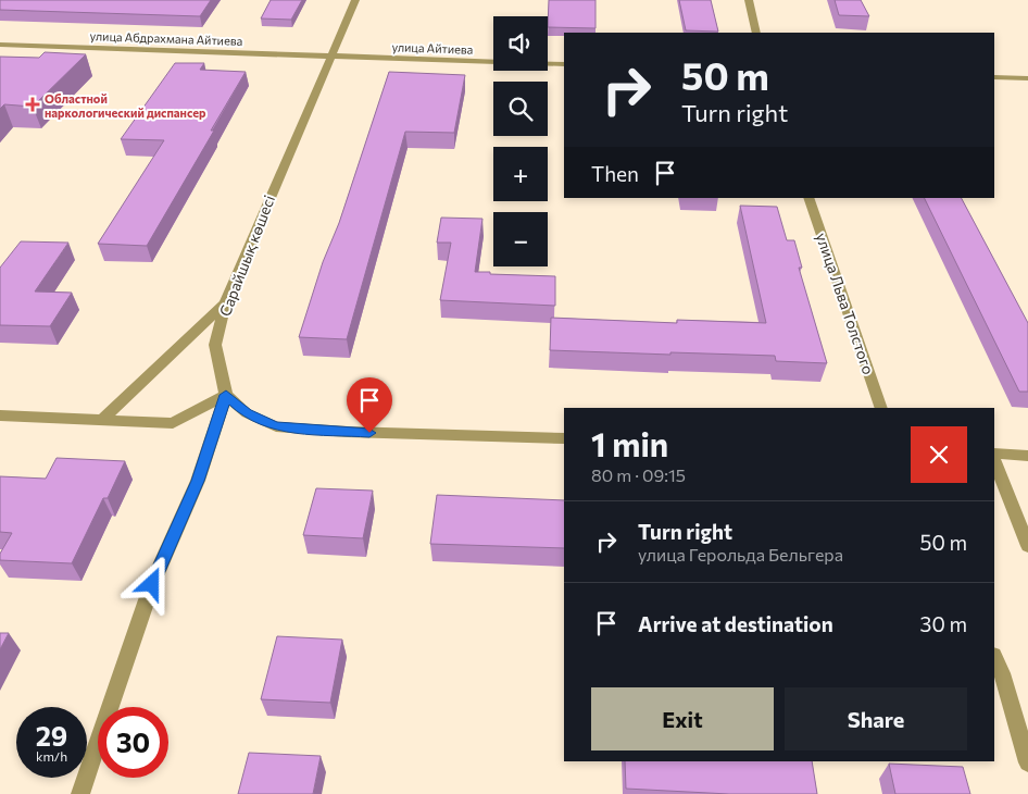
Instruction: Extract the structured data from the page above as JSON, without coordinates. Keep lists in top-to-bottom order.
{
  "streets": {
    "street": [
      "улица Абдрахмана Айтиева",
      "улица Айтиева",
      "Сарайшық көшесі",
      "улица Льва Толстого"
    ]
  },
  "crossings": [
    ["улица Абдрахмана Айтиева", "улица Айтиева"],
    ["улица Абдрахмана Айтиева", "Сарайшық көшесі"],
    ["улица Айтиева", "Сарайшық көшесі"]
  ],
  "places": {
    "health": ["Областной наркологический диспансер"]
  },
  "page": {
    "map_buttons": ["+", "−"],
    "turn": ["50 m", "Turn right"],
    "then": "Then",
    "heading": ["1 min", "80 m · 09:15"],
    "list": [
      {
        "name": "Turn right",
        "note": "улица Герольда Бельгера",
        "value": "50 m"
      },
      {
        "name": "Arrive at destination",
        "value": "30 m"
      }
    ],
    "buttons": ["Exit", "Share"],
    "speed": "29 km/h",
    "limit": "30"
  }
}
